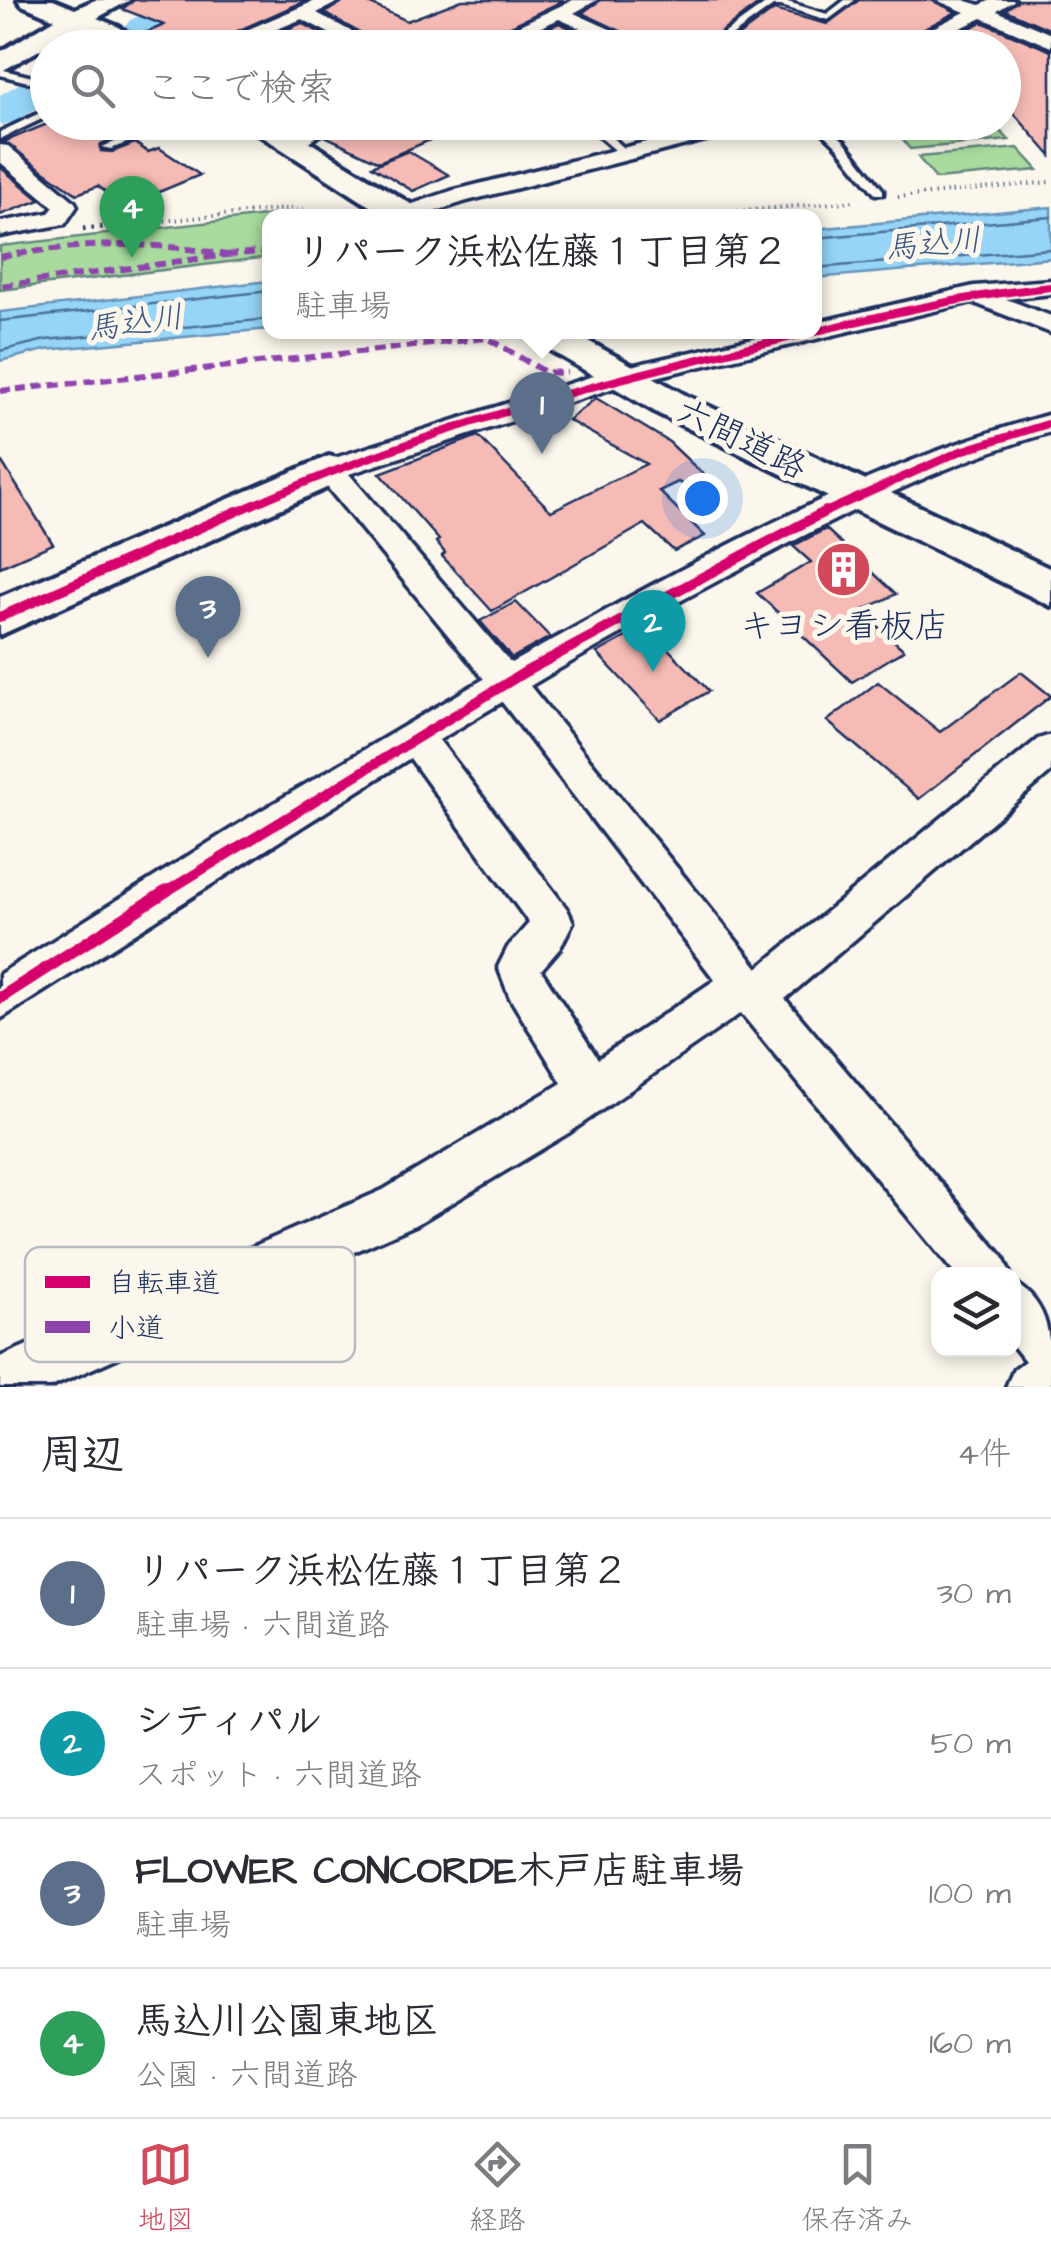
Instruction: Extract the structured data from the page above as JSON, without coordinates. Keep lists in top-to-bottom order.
{
  "streets": {
    "street": ["六間道路"]
  },
  "water": ["馬込川"],
  "places": {
    "building": ["キヨシ看板店"]
  },
  "legend": ["自転車道", "小道"],
  "page": {
    "search": "ここで検索",
    "pins": [
      "4",
      "1",
      "3",
      "2"
    ],
    "popup": ["リパーク浜松佐藤１丁目第２", "駐車場"],
    "heading": ["周辺", "4件"],
    "list": [
      {
        "mark": "1",
        "name": "リパーク浜松佐藤１丁目第２",
        "note": "駐車場 · 六間道路",
        "value": "30 m"
      },
      {
        "mark": "2",
        "name": "シティパル",
        "note": "スポット · 六間道路",
        "value": "50 m"
      },
      {
        "mark": "3",
        "name": "FLOWER CONCORDE木戸店駐車場",
        "note": "駐車場",
        "value": "100 m"
      },
      {
        "mark": "4",
        "name": "馬込川公園東地区",
        "note": "公園 · 六間道路",
        "value": "160 m"
      }
    ],
    "nav": ["地図", "経路", "保存済み"]
  }
}
